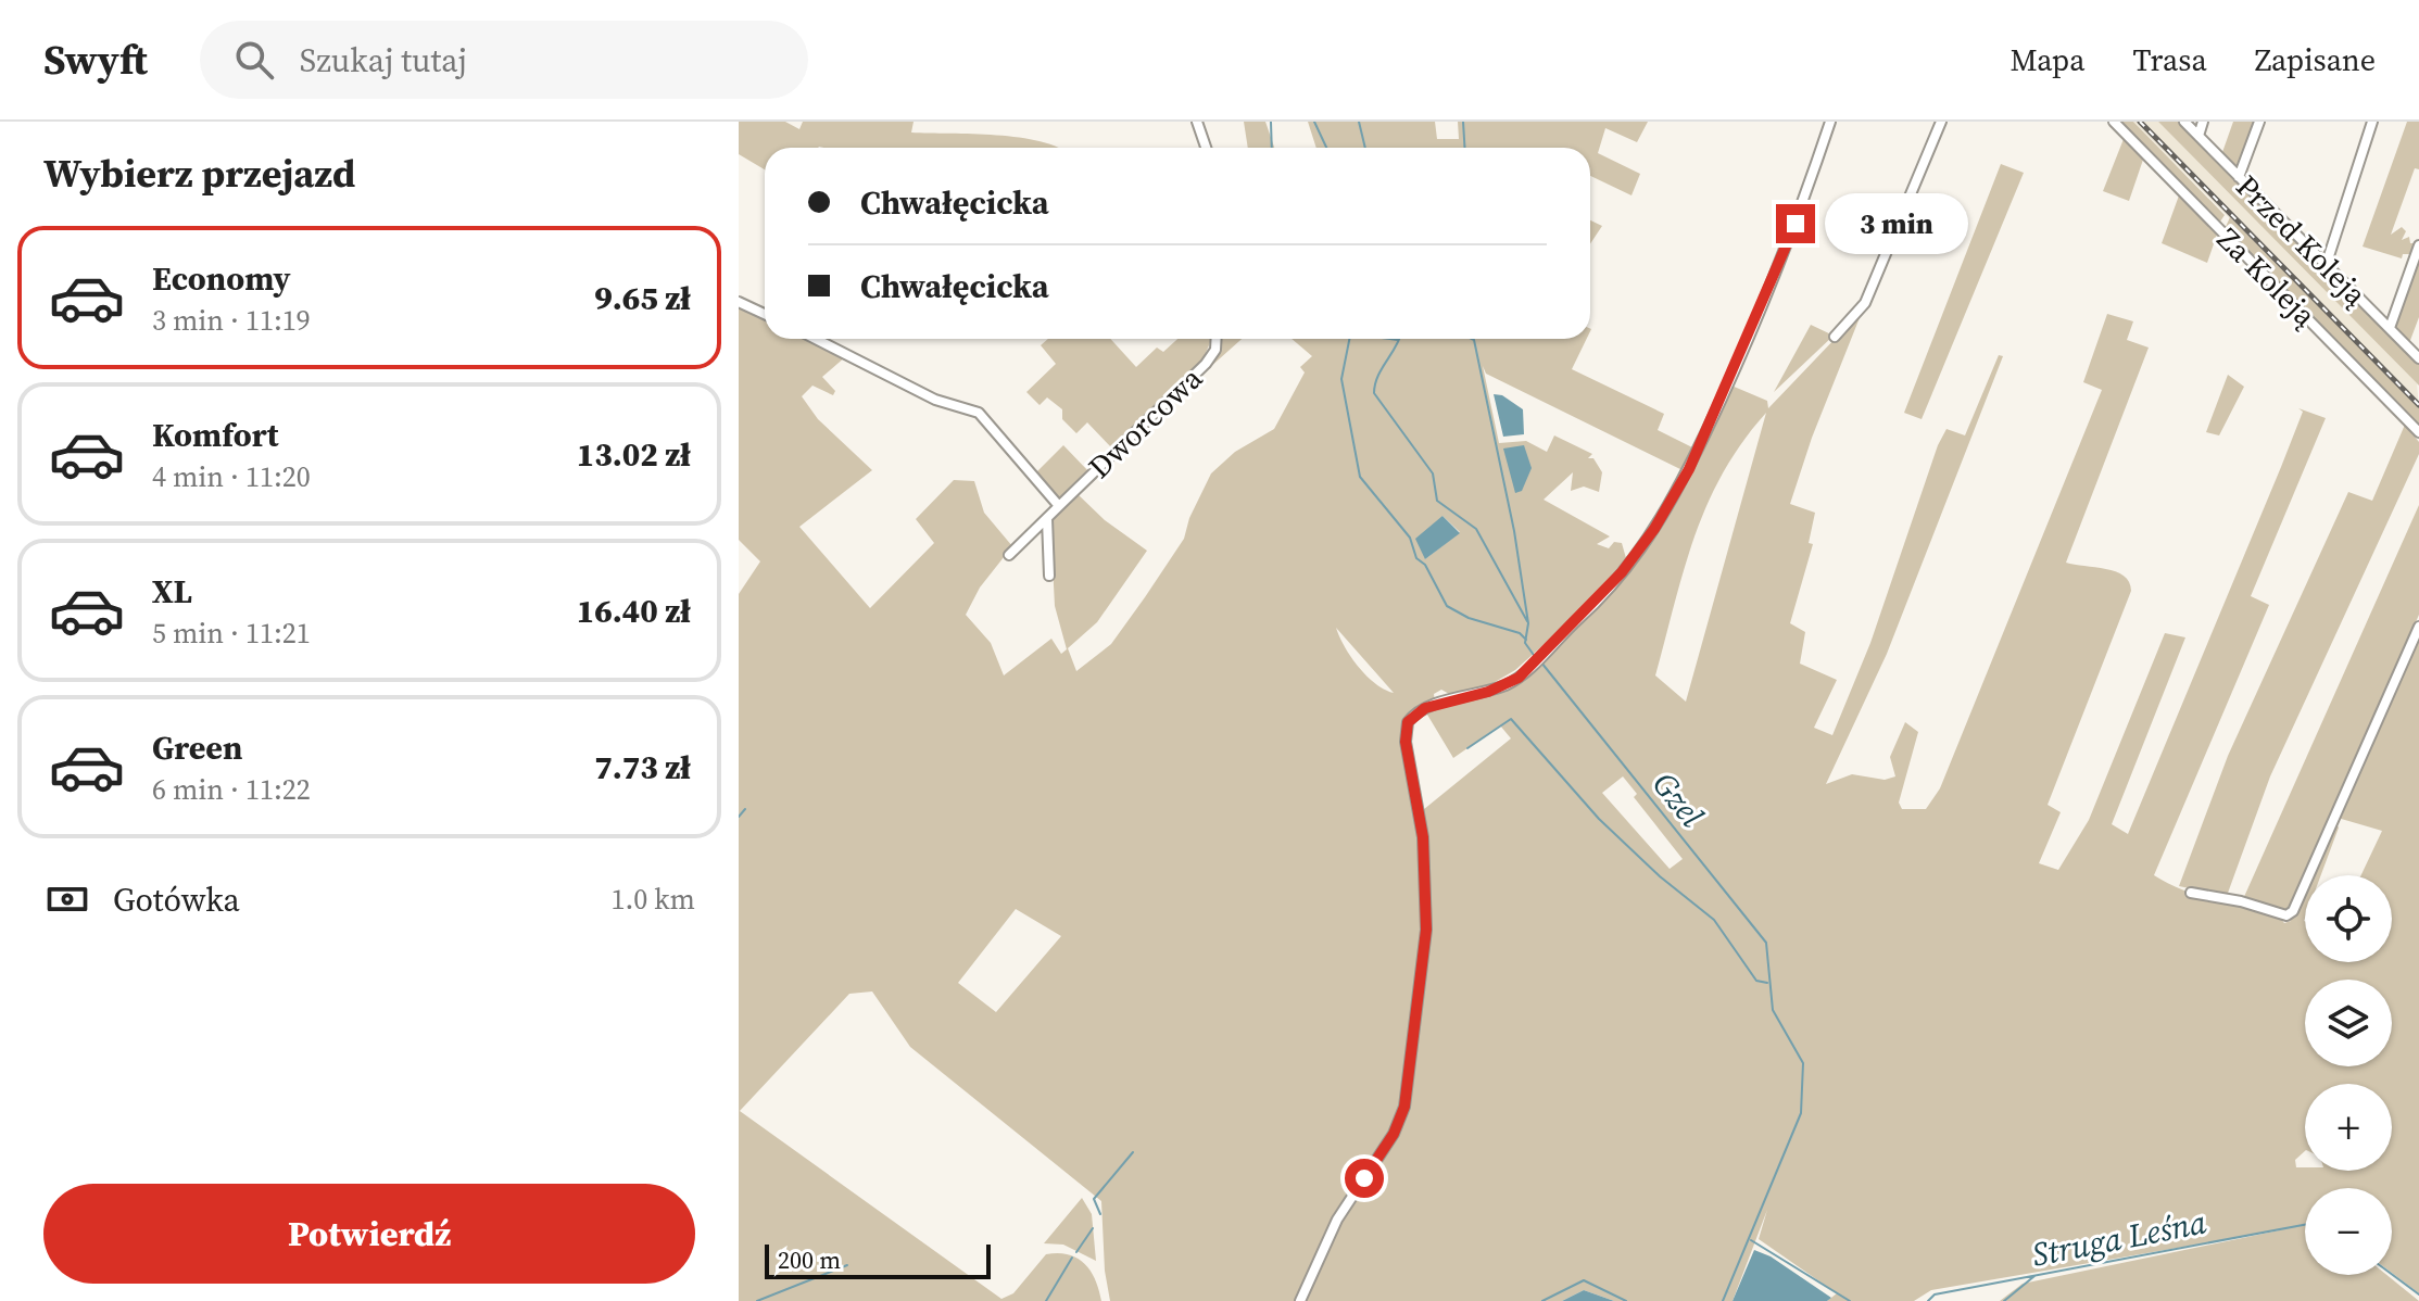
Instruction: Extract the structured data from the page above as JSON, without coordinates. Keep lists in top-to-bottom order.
{
  "streets": {
    "street": ["Przed Koleją", "Za Koleją", "Dworcowa"]
  },
  "water": ["Gzel", "Struga Leśna"],
  "scale_bar": "200 m",
  "page": {
    "header": "Swyft",
    "search": "Szukaj tutaj",
    "nav": ["Mapa", "Trasa", "Zapisane"],
    "heading": "Wybierz przejazd",
    "banner": ["Chwałęcicka", "Chwałęcicka"],
    "bubble": "3 min",
    "list": [
      {
        "name": "Economy",
        "note": "3 min · 11:19",
        "value": "9.65 zł"
      },
      {
        "name": "Komfort",
        "note": "4 min · 11:20",
        "value": "13.02 zł"
      },
      {
        "name": "XL",
        "note": "5 min · 11:21",
        "value": "16.40 zł"
      },
      {
        "name": "Green",
        "note": "6 min · 11:22",
        "value": "7.73 zł"
      }
    ],
    "pay": ["Gotówka", "1.0 km"],
    "map_buttons": ["+", "−"],
    "buttons": "Potwierdź",
    "scale": "200 m"
  }
}
